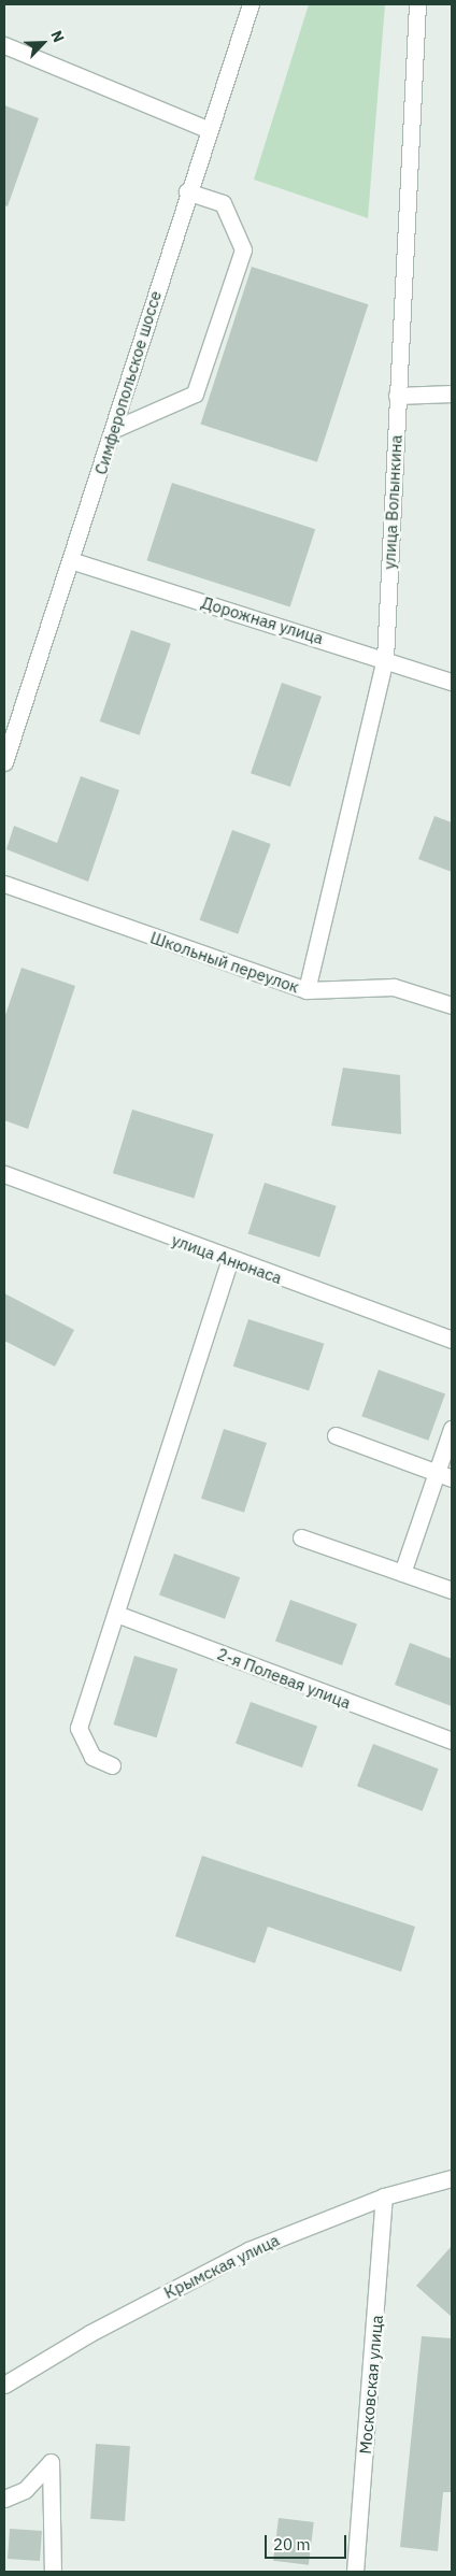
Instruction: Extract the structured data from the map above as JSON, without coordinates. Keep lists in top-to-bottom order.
{
  "streets": {
    "street": [
      "Симферопольское шоссе",
      "улица Волынкина",
      "Дорожная улица",
      "Школьный переулок",
      "улица Анюнаса",
      "2-я Полевая улица",
      "Крымская улица",
      "Московская улица"
    ]
  },
  "crossings": [
    ["Симферопольское шоссе", "Дорожная улица"],
    ["улица Волынкина", "Дорожная улица"],
    ["улица Волынкина", "Школьный переулок"],
    ["Крымская улица", "Московская улица"]
  ],
  "scale_bar": "20 m",
  "north": "top right"
}
